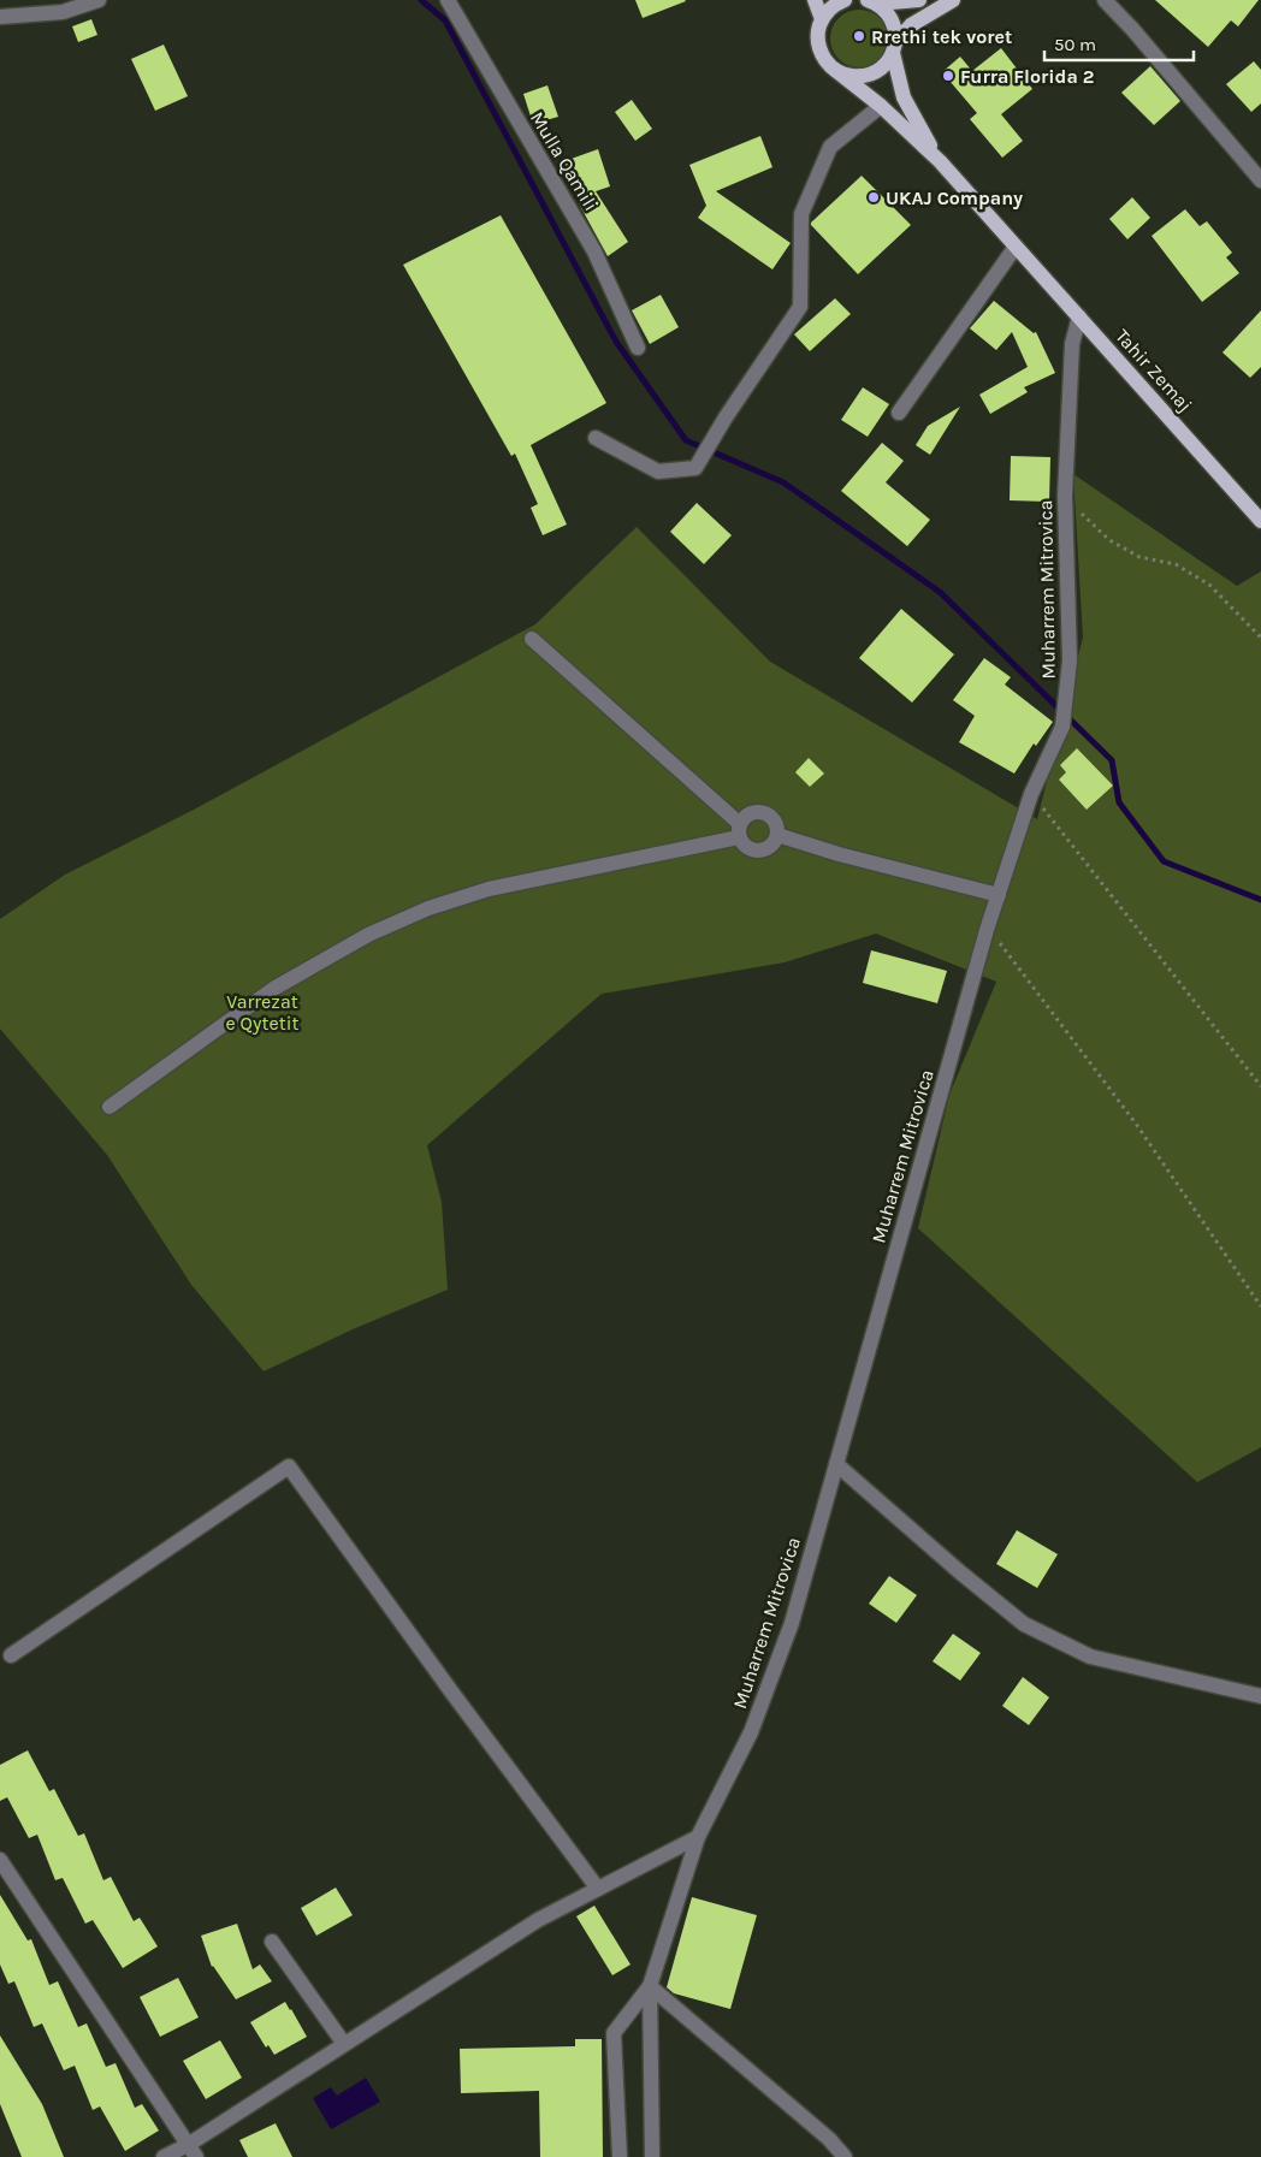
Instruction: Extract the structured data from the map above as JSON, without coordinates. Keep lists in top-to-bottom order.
{
  "streets": {
    "main road": ["Tahir Zemaj"],
    "street": ["Mulla Qamili", "Muharrem Mitrovica"]
  },
  "crossings": [
    ["Tahir Zemaj", "Muharrem Mitrovica"]
  ],
  "parks": ["Varrezat e Qytetit"],
  "places": ["Rrethi tek voret", "Furra Florida 2", "UKAJ Company"],
  "scale_bar": "50 m"
}
